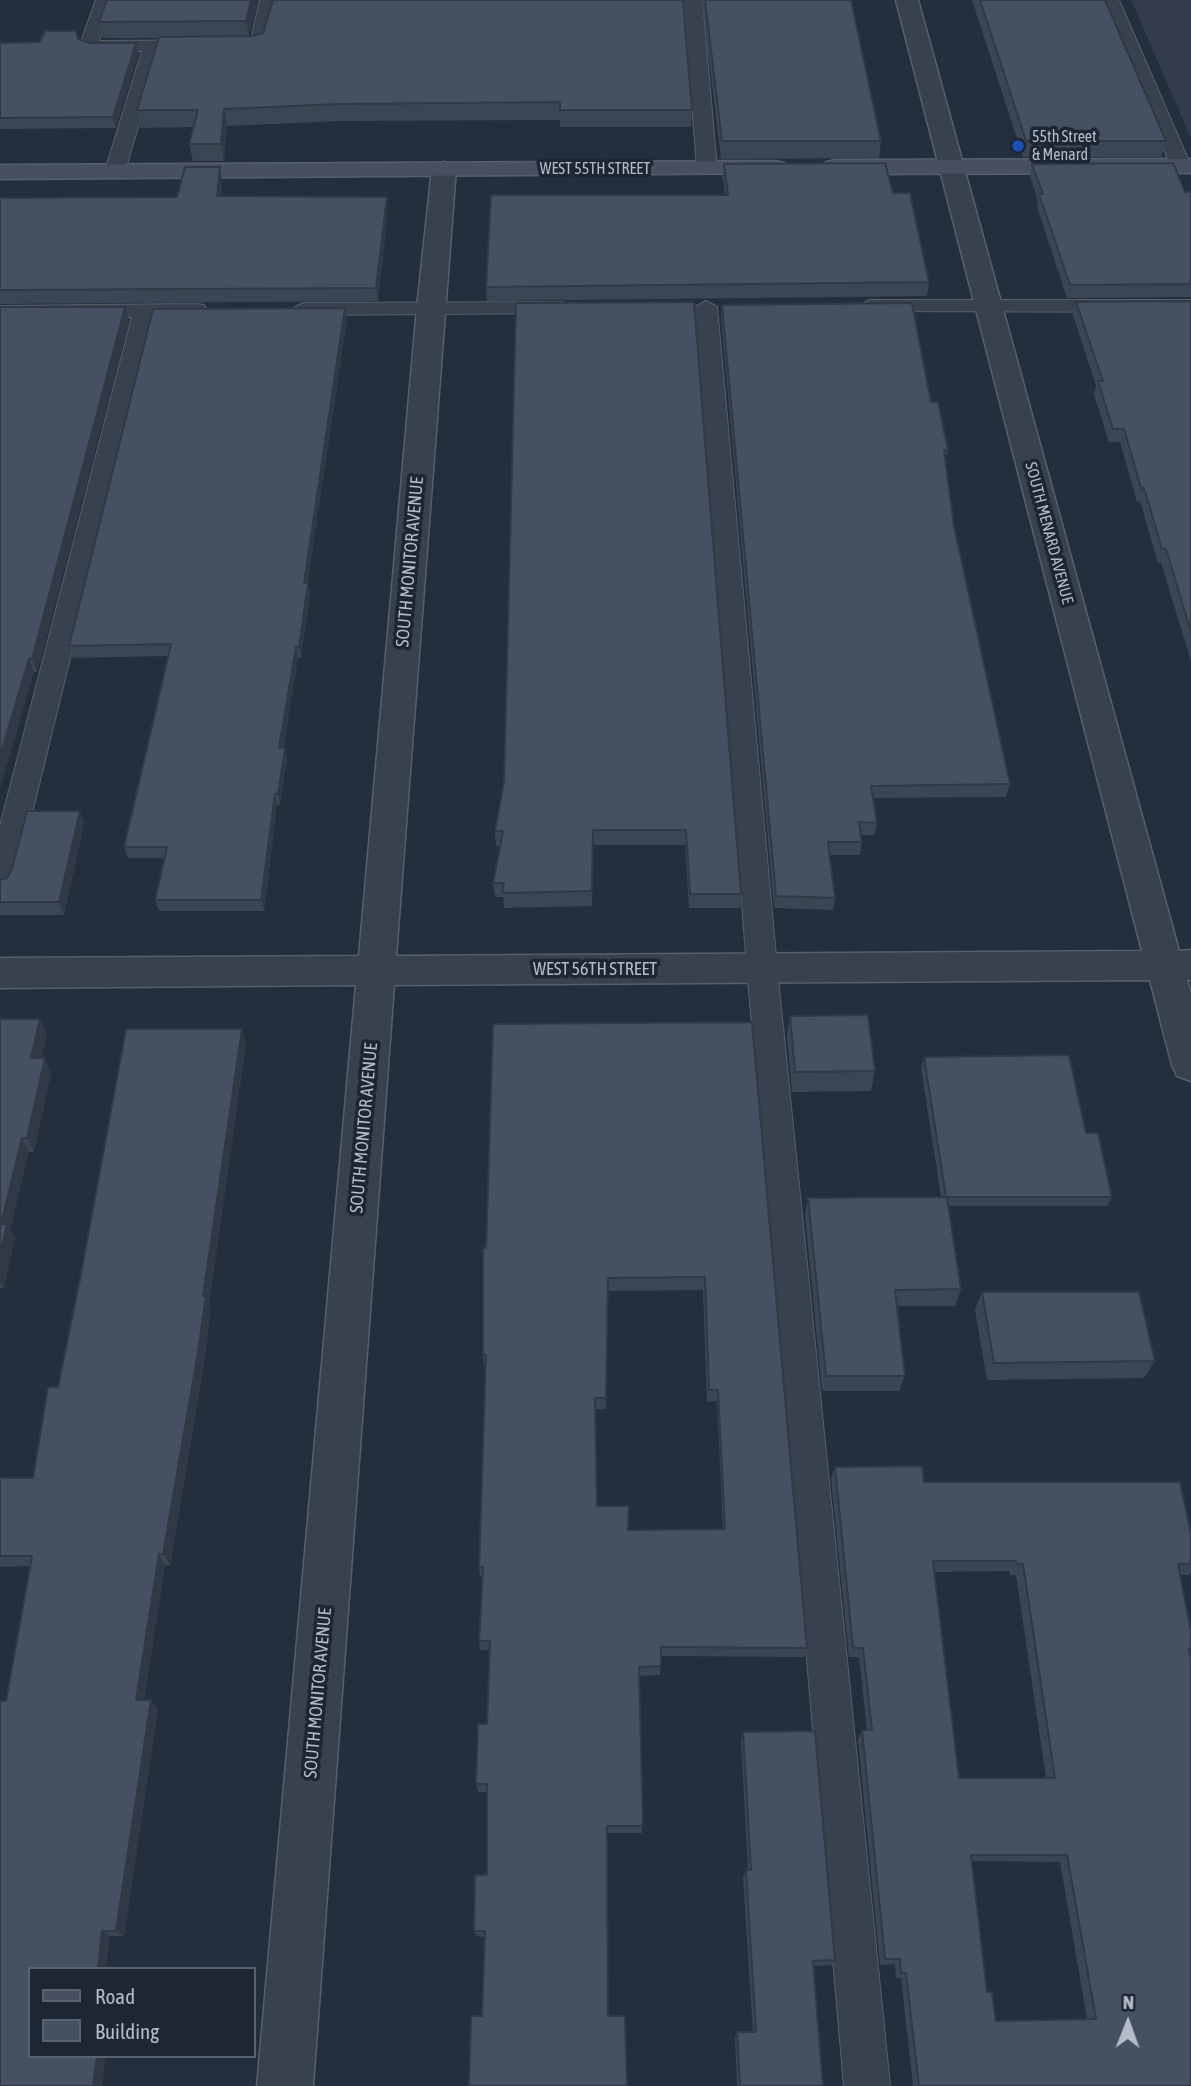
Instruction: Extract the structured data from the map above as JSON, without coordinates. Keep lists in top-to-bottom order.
{
  "streets": {
    "main road": ["WEST 55TH STREET"],
    "street": ["SOUTH MENARD AVENUE", "SOUTH MONITOR AVENUE", "WEST 56TH STREET"]
  },
  "crossings": [
    ["WEST 55TH STREET", "SOUTH MENARD AVENUE"],
    ["WEST 55TH STREET", "SOUTH MONITOR AVENUE"],
    ["SOUTH MENARD AVENUE", "WEST 56TH STREET"],
    ["SOUTH MONITOR AVENUE", "WEST 56TH STREET"]
  ],
  "places": ["55th Street & Menard"],
  "legend": ["Road", "Building"],
  "north": "top"
}
